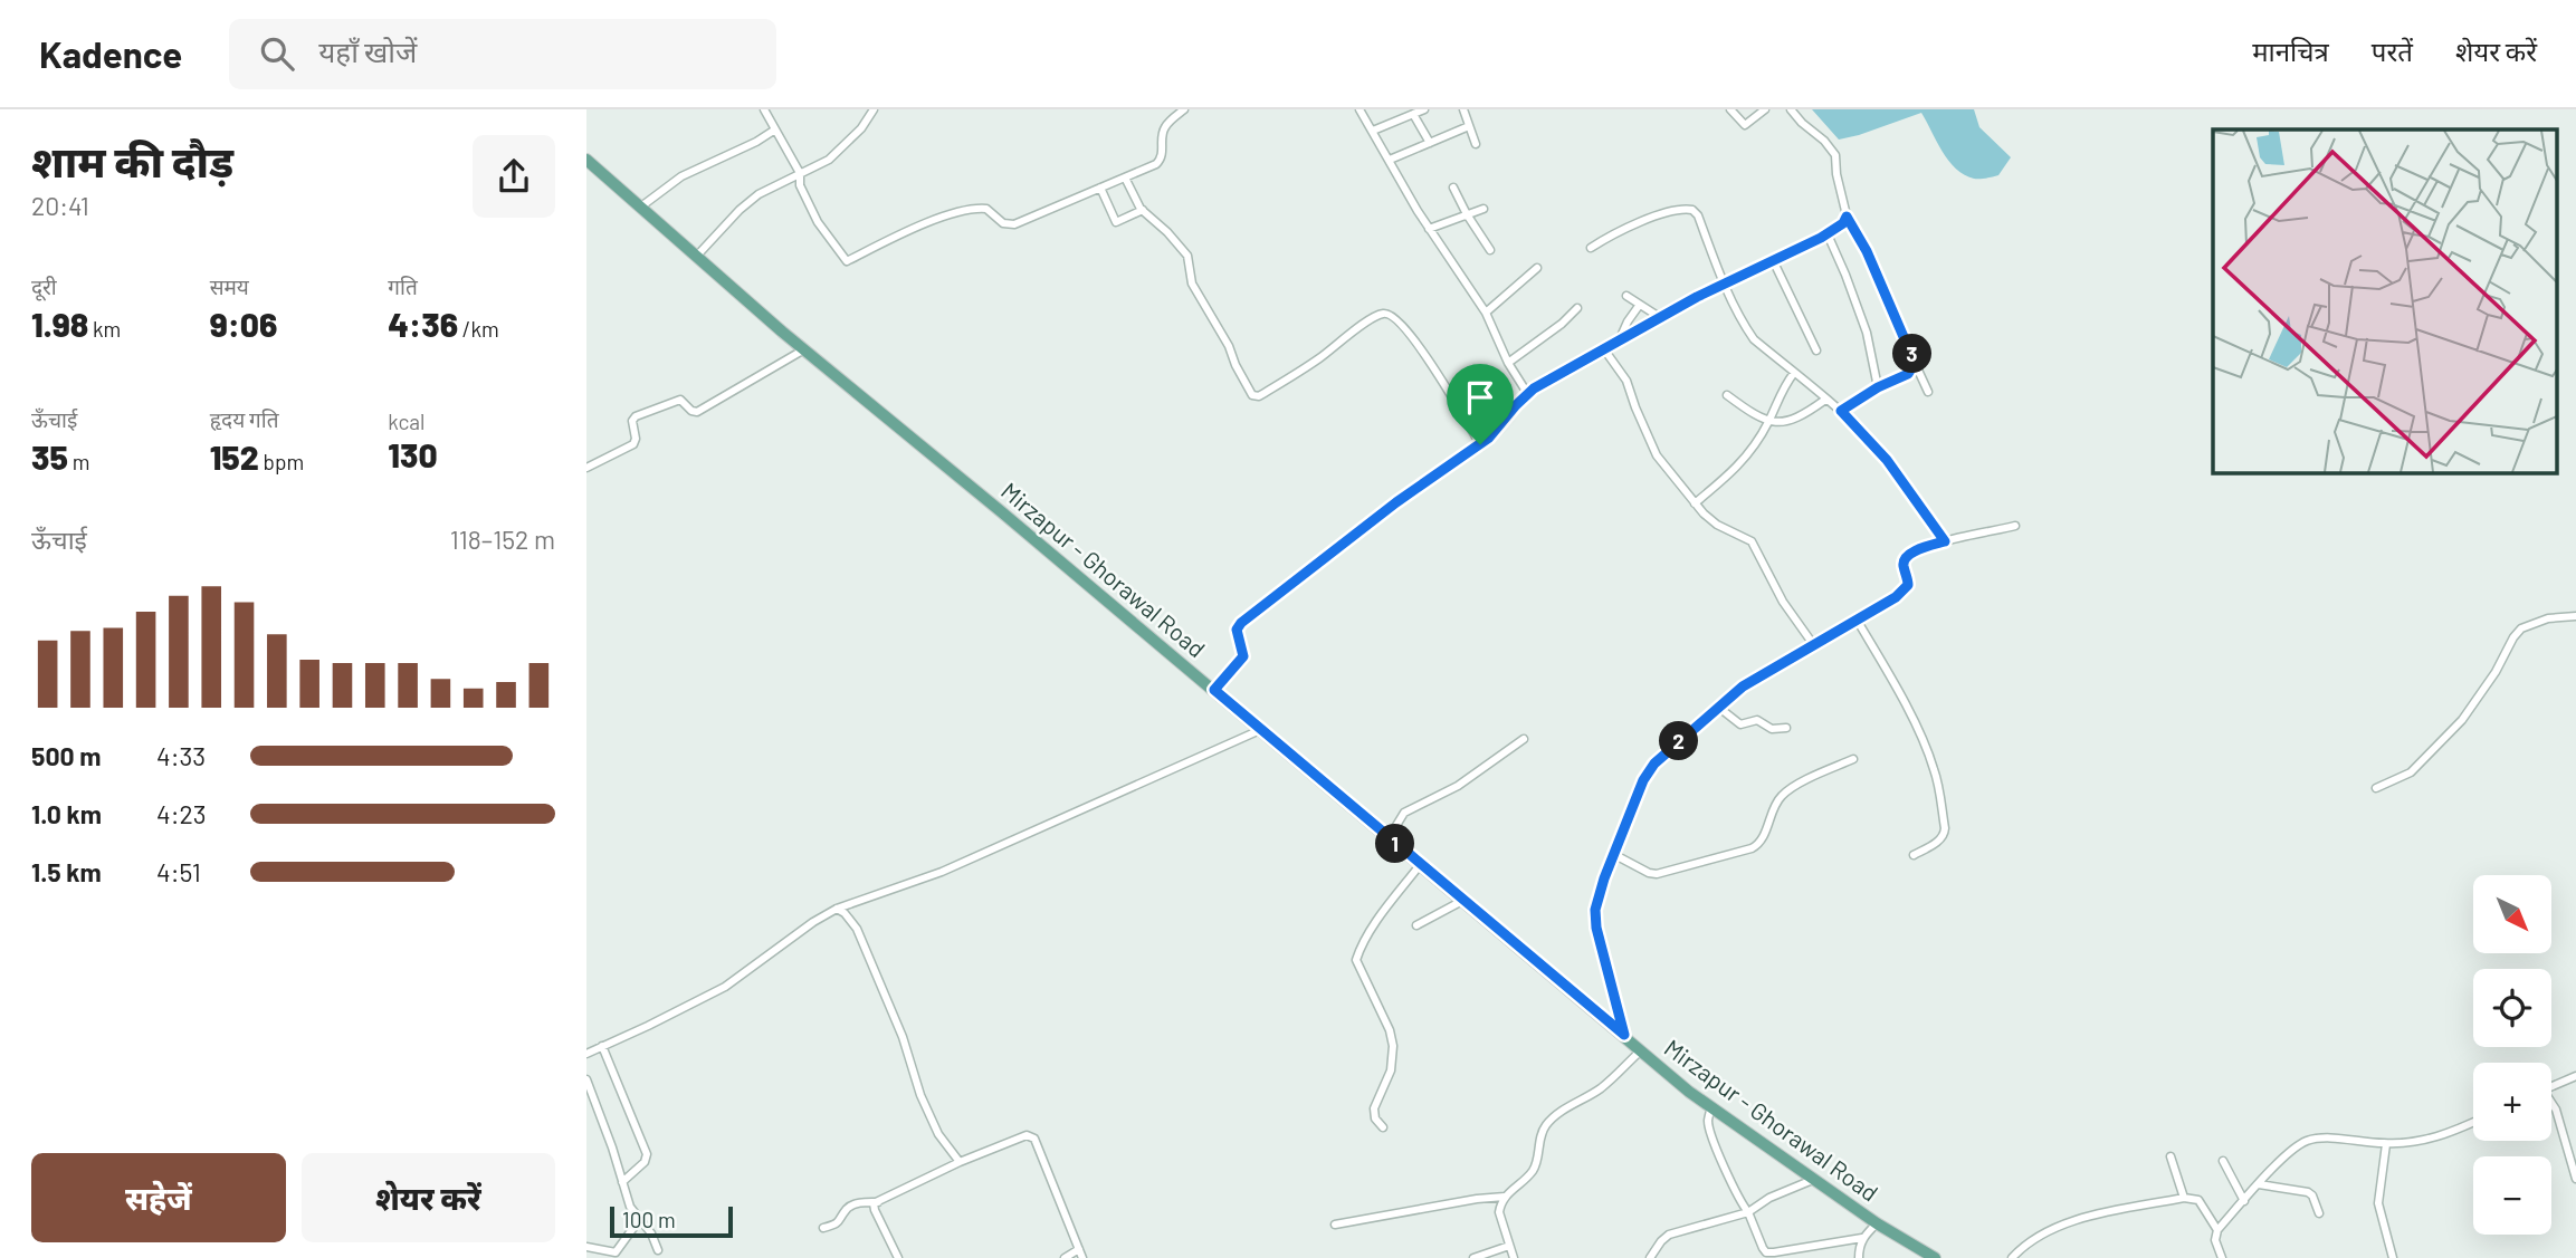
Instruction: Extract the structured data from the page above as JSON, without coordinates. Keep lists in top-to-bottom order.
{
  "streets": {
    "main road": ["Mirzapur - Ghorawal Road"]
  },
  "scale_bar": "100 m",
  "north": "bottom right",
  "page": {
    "header": "Kadence",
    "search": "यहाँ खोजें",
    "nav": ["मानचित्र", "परतें", "शेयर करें"],
    "heading": ["शाम की दौड़", "20:41"],
    "stats": [
      ["दूरी", "1.98 km"],
      ["समय", "9:06"],
      ["गति", "4:36 /km"],
      ["ऊँचाई", "35 m"],
      ["हृदय गति", "152 bpm"],
      ["kcal", "130"]
    ],
    "pins": ["3", "2", "1"],
    "chart": ["ऊँचाई", "118–152 m"],
    "list": [
      {
        "name": "500 m",
        "note": "4:33"
      },
      {
        "name": "1.0 km",
        "note": "4:23"
      },
      {
        "name": "1.5 km",
        "note": "4:51"
      }
    ],
    "map_buttons": ["+", "−"],
    "buttons": ["सहेजें", "शेयर करें"],
    "scale": "100 m"
  }
}
